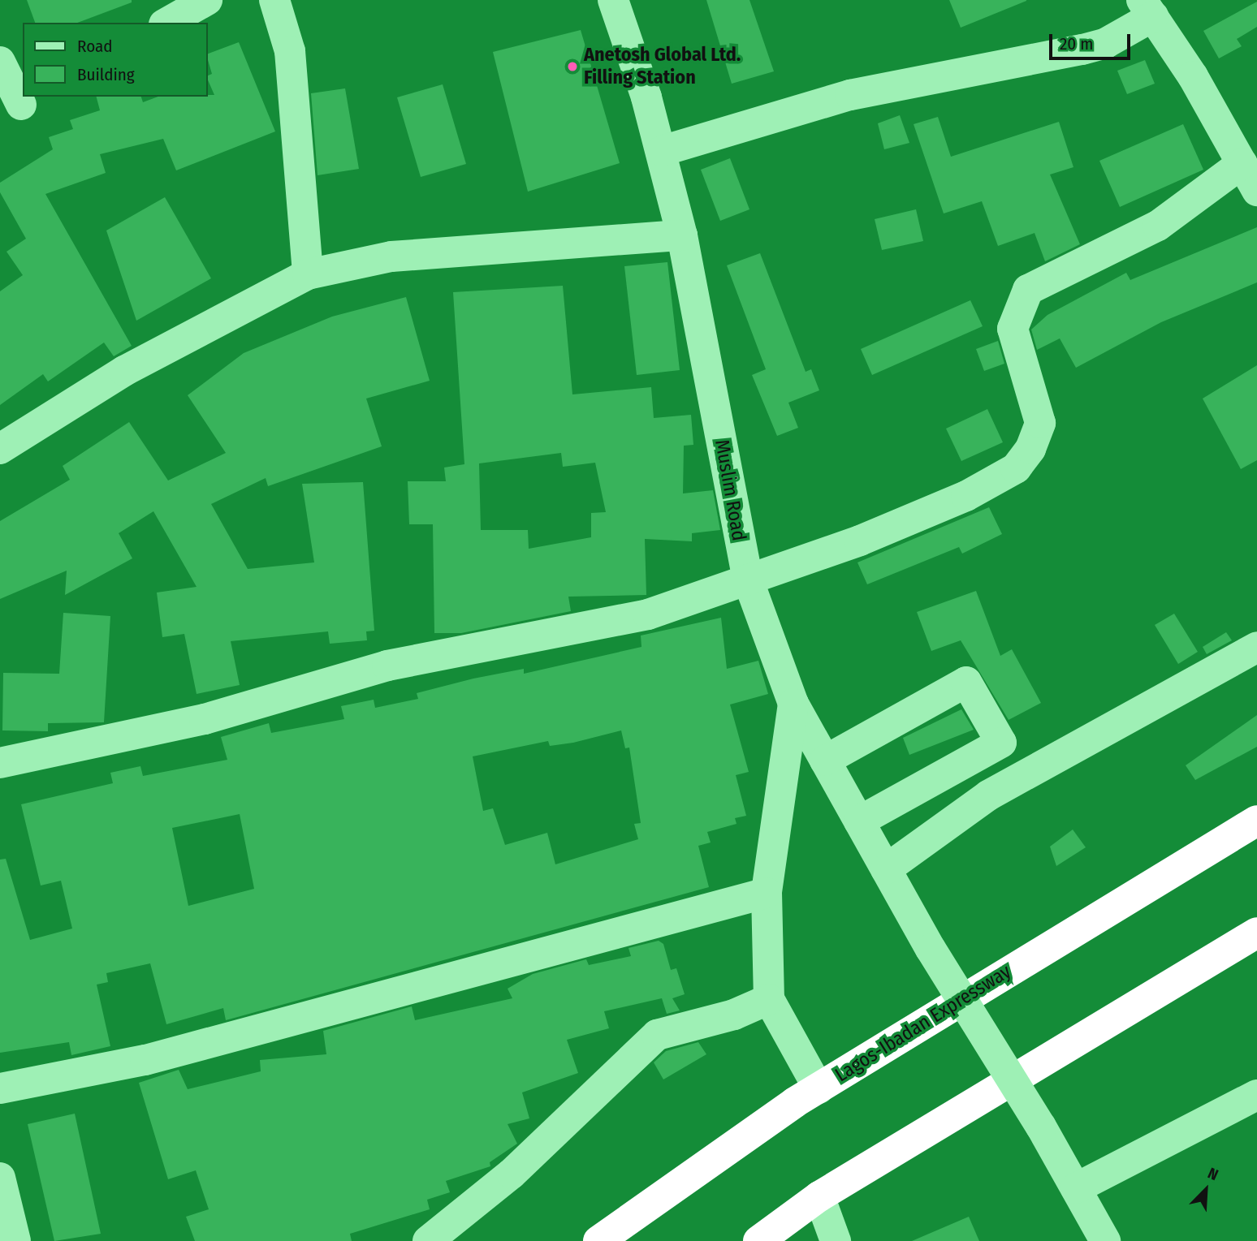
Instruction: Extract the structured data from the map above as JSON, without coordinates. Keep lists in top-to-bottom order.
{
  "streets": {
    "highway": ["Lagos-Ibadan Expressway"],
    "street": ["Muslim Road"]
  },
  "places": ["Anetosh Global Ltd. Filling Station"],
  "legend": ["Road", "Building"],
  "scale_bar": "20 m",
  "north": "top right"
}
